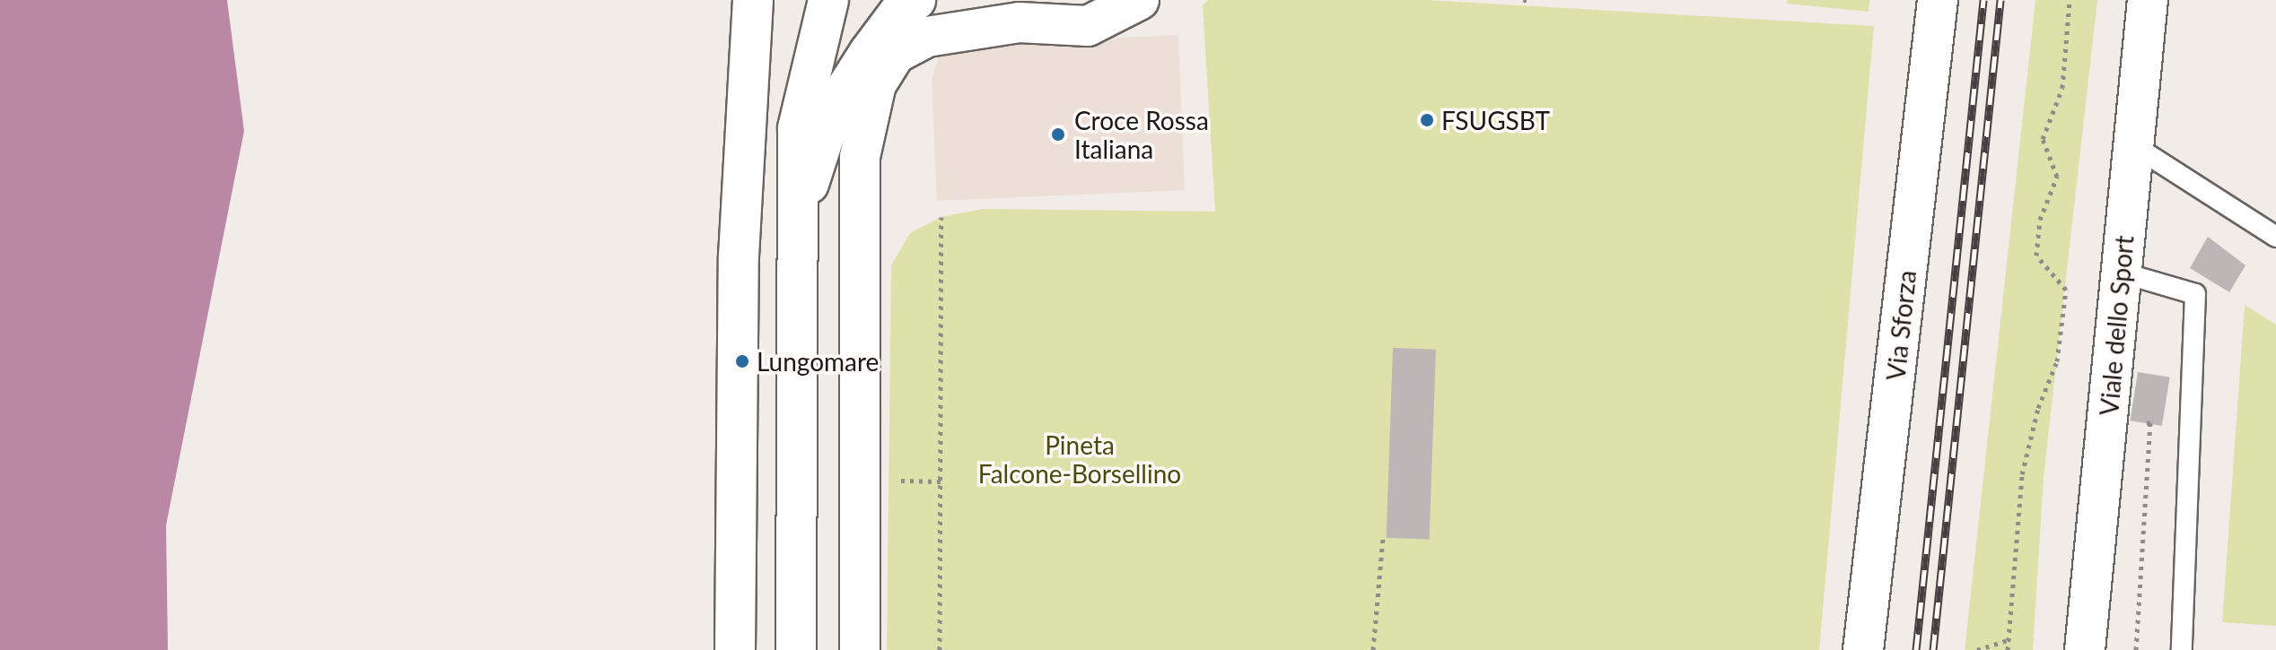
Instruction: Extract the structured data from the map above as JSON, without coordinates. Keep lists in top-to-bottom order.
{
  "streets": {
    "street": ["Via Sforza", "Viale dello Sport"]
  },
  "parks": ["Pineta Falcone-Borsellino"],
  "places": ["FSUGSBT", "Croce Rossa Italiana", "Lungomare"]
}
